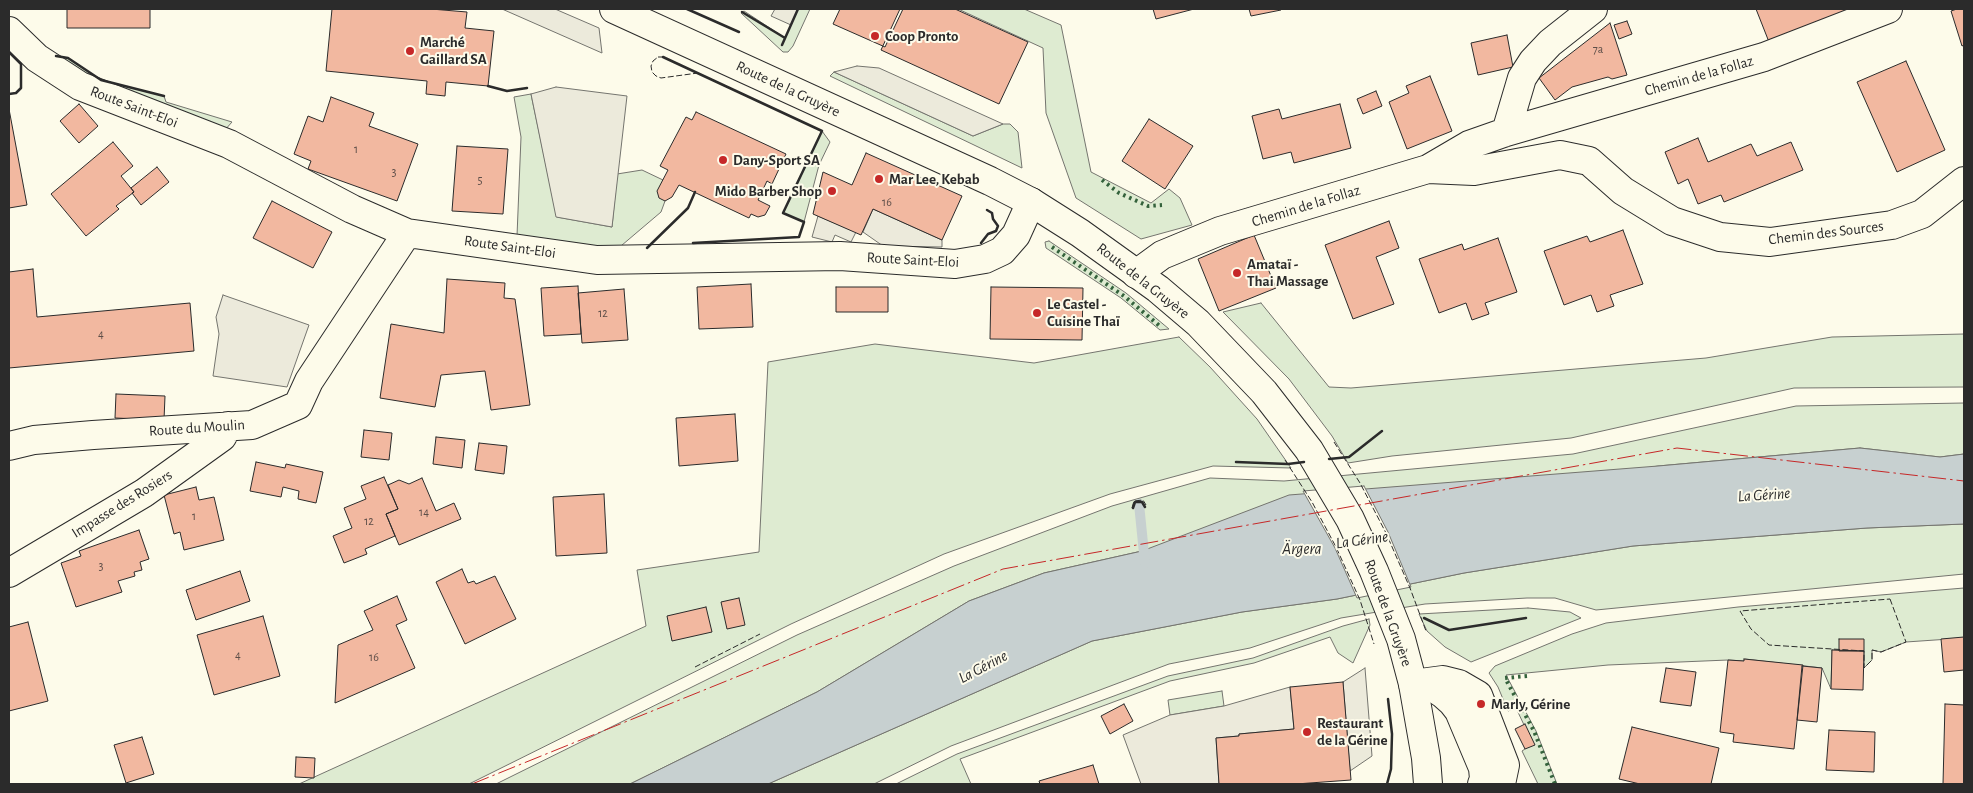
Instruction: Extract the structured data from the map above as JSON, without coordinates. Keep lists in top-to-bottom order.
{
  "streets": {
    "street": [
      "Chemin de la Follaz",
      "Route de la Gruyère",
      "Route Saint-Eloi",
      "Chemin des Sources",
      "Route du Moulin",
      "Impasse des Rosiers"
    ]
  },
  "crossings": [
    ["Chemin de la Follaz", "Route de la Gruyère"],
    ["Chemin de la Follaz", "Chemin des Sources"],
    ["Route de la Gruyère", "Route Saint-Eloi"],
    ["Route Saint-Eloi", "Route du Moulin"],
    ["Route du Moulin", "Impasse des Rosiers"]
  ],
  "water": ["La Gérine", "Ärgera"],
  "places": [
    "Coop Pronto",
    "Marché Gaillard SA",
    "Dany-Sport SA",
    "Mar Lee, Kebab",
    "Mido Barber Shop",
    "Amataï - Thai Massage",
    "Le Castel - Cuisine Thaï",
    "Marly, Gérine",
    "Restaurant de la Gérine"
  ],
  "house_numbers": [
    "7a",
    "1",
    "3",
    "5",
    "16",
    "12",
    "4",
    "14",
    "1",
    "12",
    "3",
    "4",
    "16"
  ]
}
